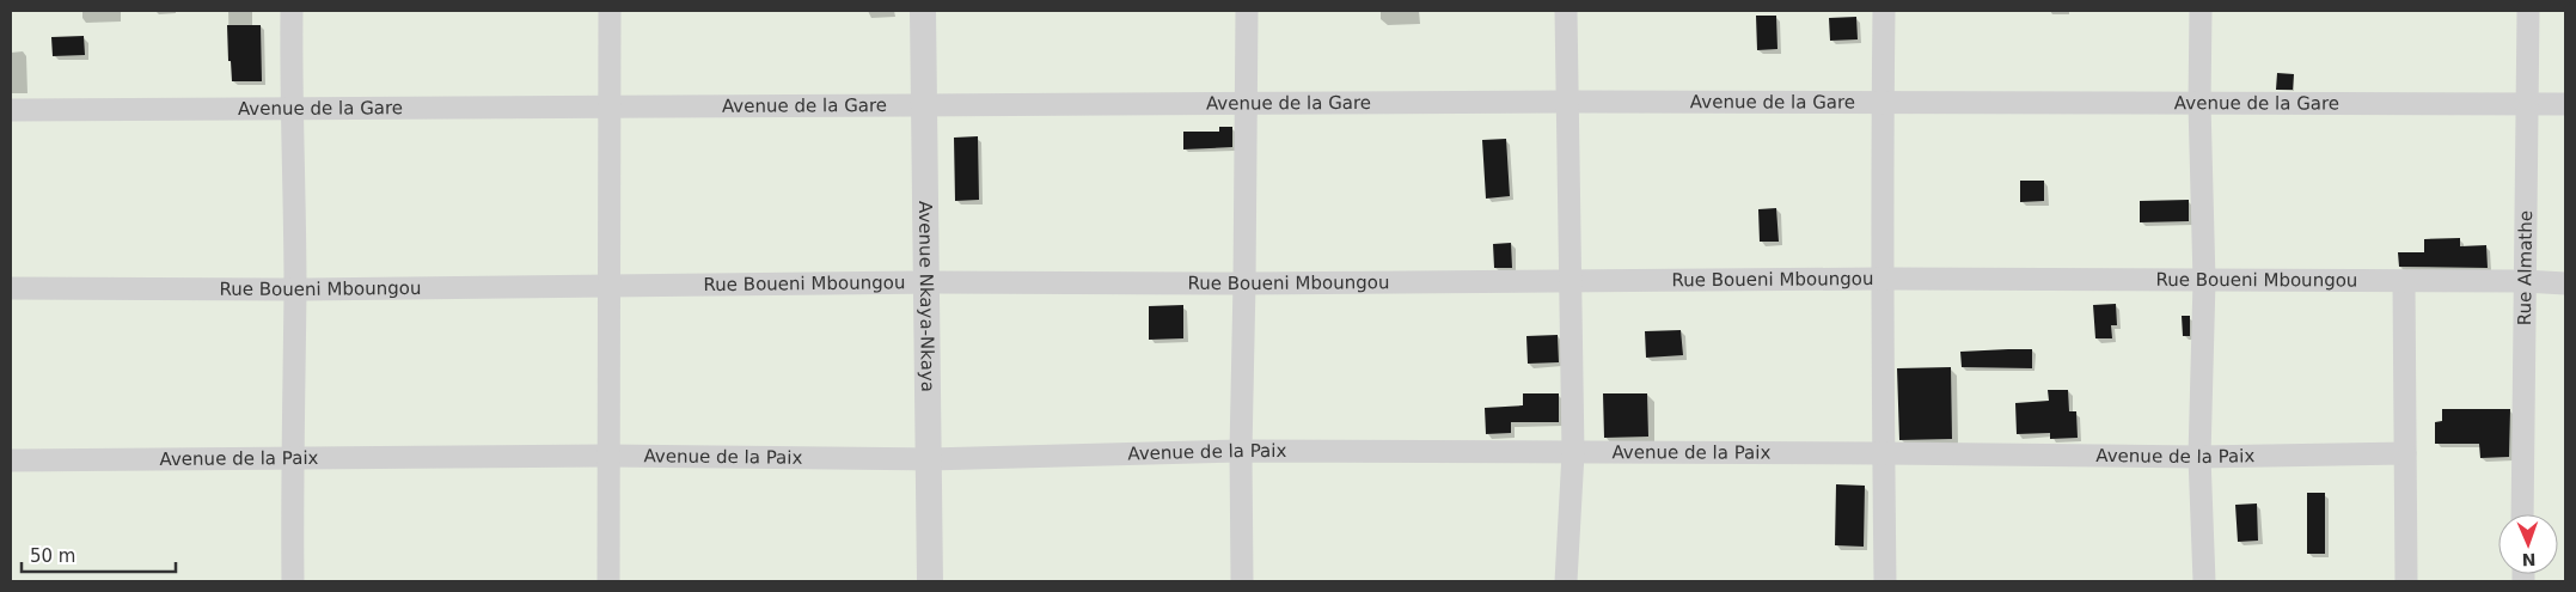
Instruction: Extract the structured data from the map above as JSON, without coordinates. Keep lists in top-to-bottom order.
{
  "streets": {
    "street": [
      "Avenue de la Gare",
      "Rue Almathe",
      "Rue Boueni Mboungou",
      "Avenue Nkaya-Nkaya",
      "Avenue de la Paix"
    ]
  },
  "crossings": [
    ["Avenue de la Gare", "Rue Almathe"],
    ["Avenue de la Gare", "Avenue Nkaya-Nkaya"],
    ["Rue Almathe", "Rue Boueni Mboungou"],
    ["Rue Boueni Mboungou", "Avenue Nkaya-Nkaya"],
    ["Avenue Nkaya-Nkaya", "Avenue de la Paix"]
  ],
  "scale_bar": "50 m",
  "north": "bottom"
}
